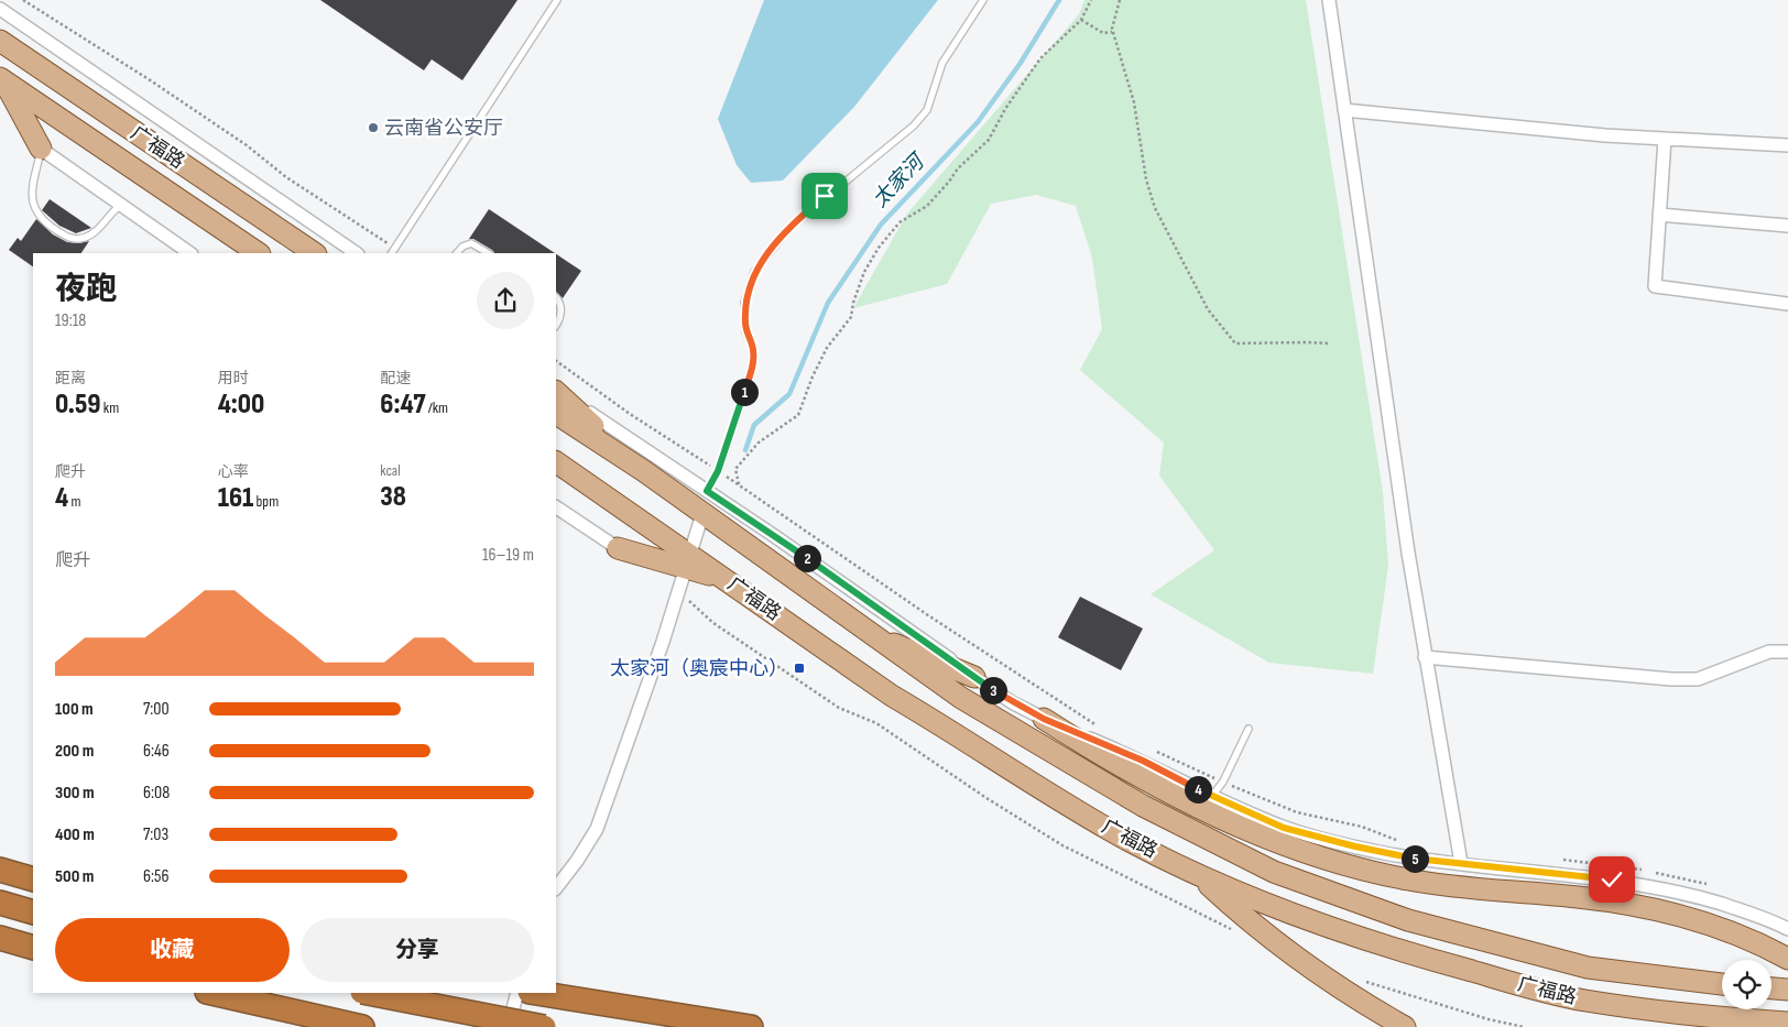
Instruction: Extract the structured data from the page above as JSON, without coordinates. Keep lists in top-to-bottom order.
{
  "streets": {
    "main road": ["广福路"]
  },
  "water": ["太家河"],
  "places": {
    "other": ["云南省公安厅"],
    "transit": ["太家河（奥宸中心）"]
  },
  "page": {
    "heading": ["夜跑", "19:18"],
    "stats": [
      ["距离", "0.59 km"],
      ["用时", "4:00"],
      ["配速", "6:47 /km"],
      ["爬升", "4 m"],
      ["心率", "161 bpm"],
      ["kcal", "38"]
    ],
    "pins": [
      "1",
      "2",
      "3",
      "4",
      "5"
    ],
    "chart": ["爬升", "16–19 m"],
    "list": [
      {
        "name": "100 m",
        "note": "7:00"
      },
      {
        "name": "200 m",
        "note": "6:46"
      },
      {
        "name": "300 m",
        "note": "6:08"
      },
      {
        "name": "400 m",
        "note": "7:03"
      },
      {
        "name": "500 m",
        "note": "6:56"
      }
    ],
    "buttons": ["收藏", "分享"]
  }
}
